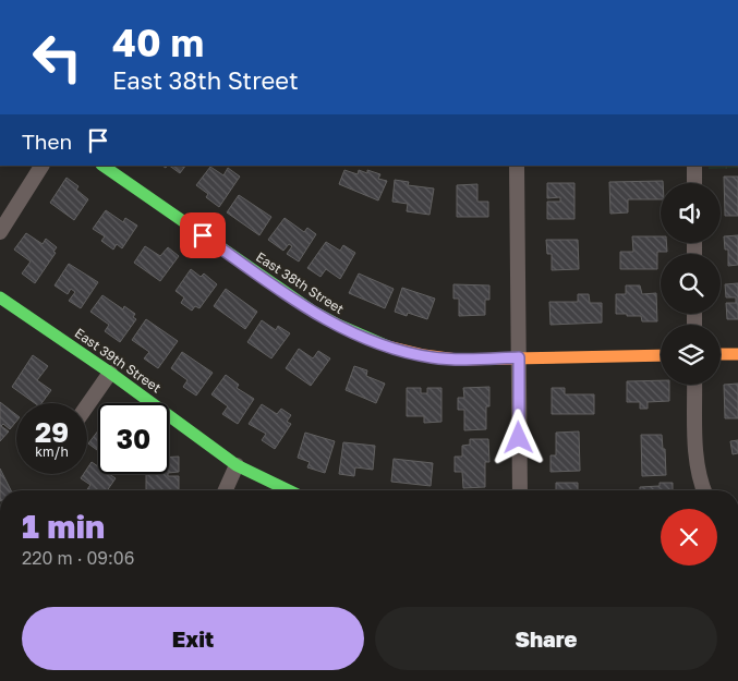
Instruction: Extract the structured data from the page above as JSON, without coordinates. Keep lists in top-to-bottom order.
{
  "streets": {
    "street": ["East 38th Street", "East 39th Street"]
  },
  "page": {
    "turn": ["40 m", "East 38th Street"],
    "then": "Then",
    "speed": "29 km/h",
    "limit": "30",
    "heading": ["1 min", "220 m · 09:06"],
    "buttons": ["Exit", "Share"]
  }
}
